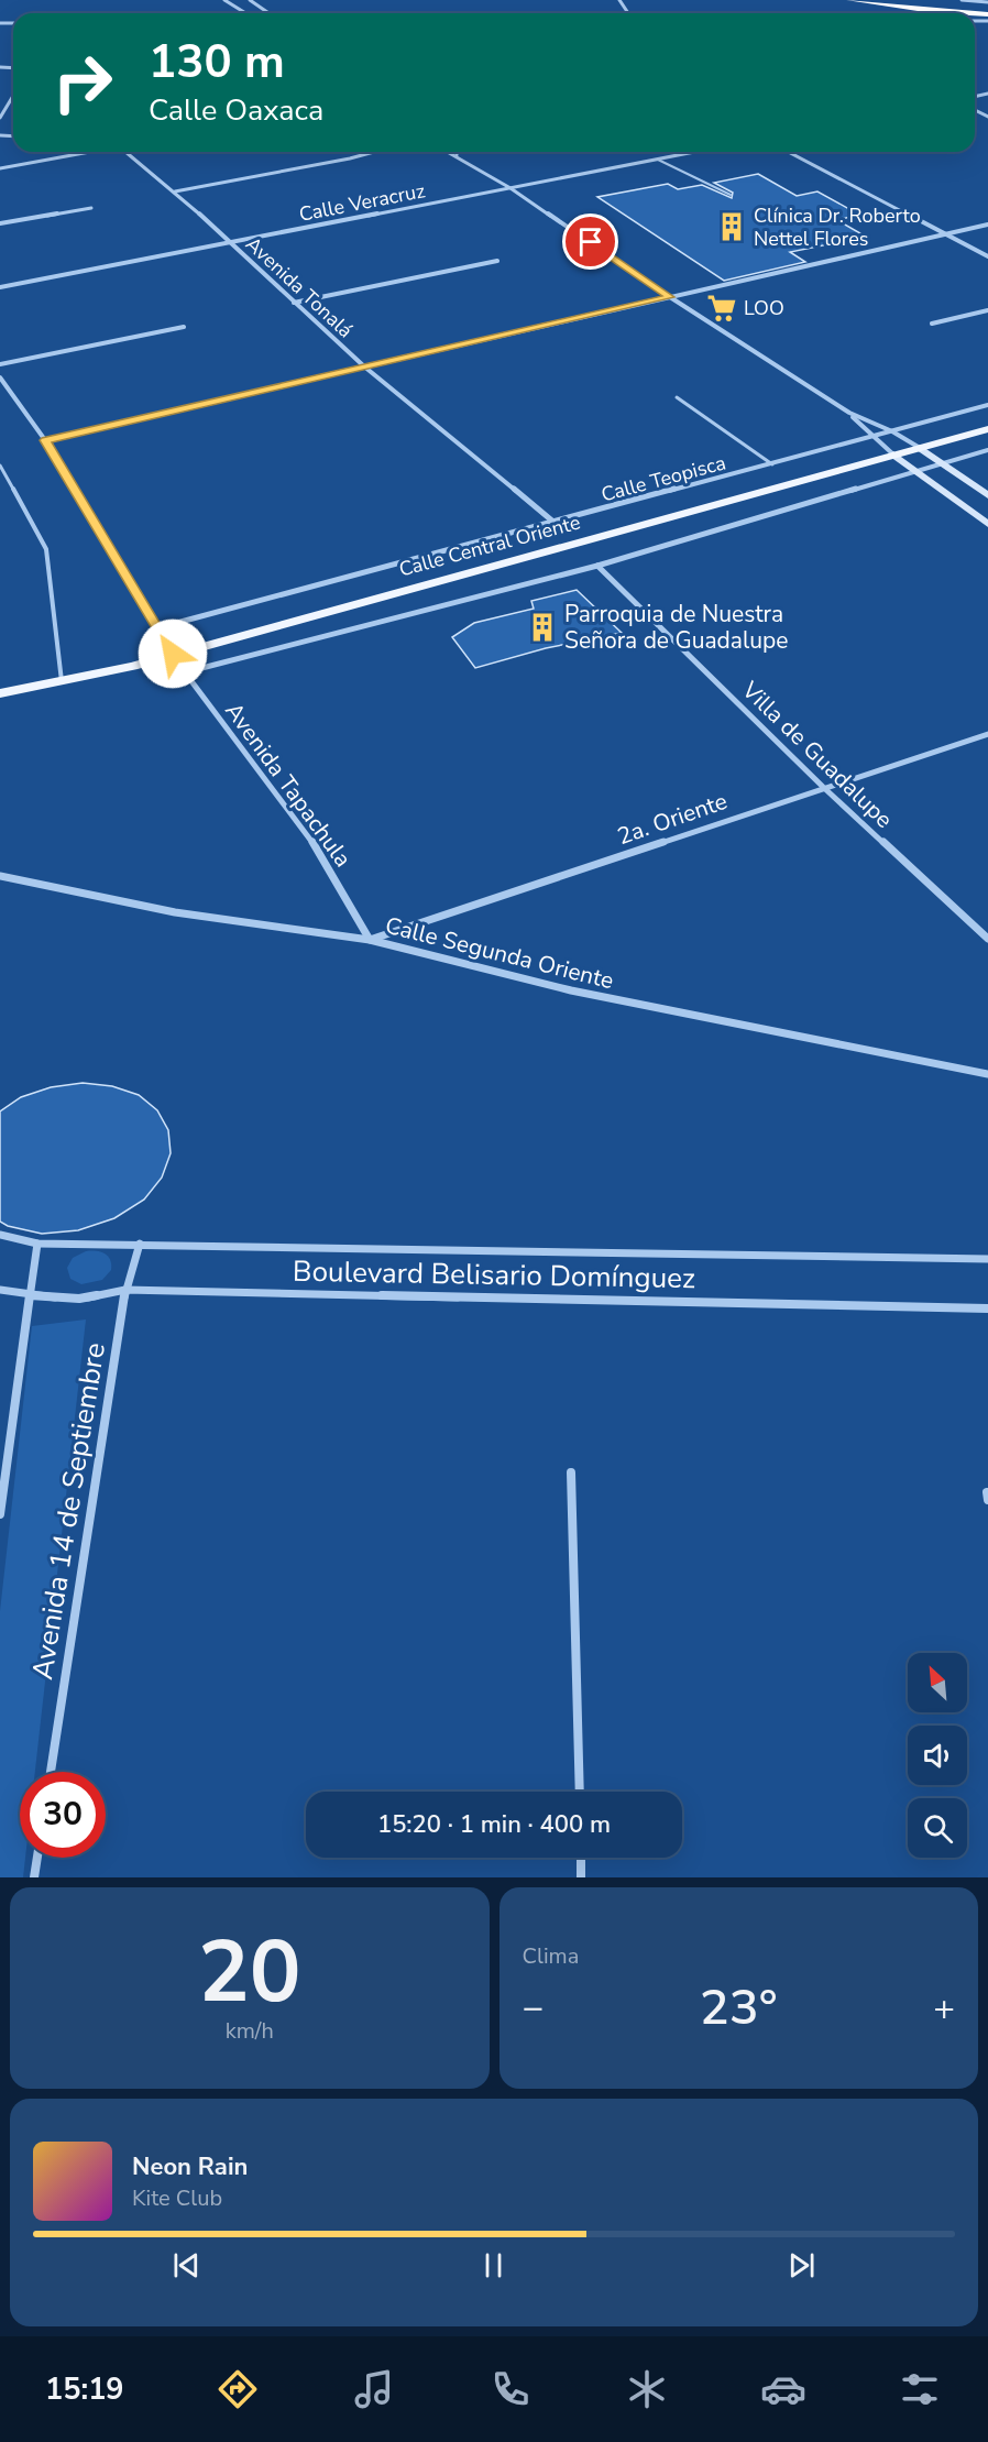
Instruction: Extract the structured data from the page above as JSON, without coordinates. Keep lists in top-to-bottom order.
{
  "streets": {
    "main road": ["Calle Central Oriente"],
    "street": [
      "Calle Veracruz",
      "Avenida Tonalá",
      "Calle Teopisca",
      "Villa de Guadalupe",
      "Avenida Tapachula",
      "2a. Oriente",
      "Calle Segunda Oriente",
      "Boulevard Belisario Domínguez",
      "Avenida 14 de Septiembre"
    ]
  },
  "crossings": [
    ["Calle Veracruz", "Avenida Tonalá"],
    ["Avenida Tonalá", "Calle Teopisca"],
    ["Calle Teopisca", "Avenida Tapachula"],
    ["Calle Central Oriente", "Avenida Tapachula"],
    ["Villa de Guadalupe", "2a. Oriente"],
    ["Avenida Tapachula", "2a. Oriente"],
    ["Avenida Tapachula", "Calle Segunda Oriente"],
    ["2a. Oriente", "Calle Segunda Oriente"],
    ["Boulevard Belisario Domínguez", "Avenida 14 de Septiembre"]
  ],
  "places": {
    "building": ["Clínica Dr. Roberto Nettel Flores", "Parroquia de Nuestra Señora de Guadalupe"],
    "supermarket": ["LOO"]
  },
  "north": "top left",
  "page": {
    "turn": ["130 m", "Calle Oaxaca"],
    "limit": "30",
    "trip": "15:20 · 1 min · 400 m",
    "tile": [
      ["20", "km/h"],
      "Clima"
    ],
    "heat": ["−", "23°", "+"],
    "song": ["Neon Rain", "Kite Club"],
    "tabs": "15:19"
  }
}
